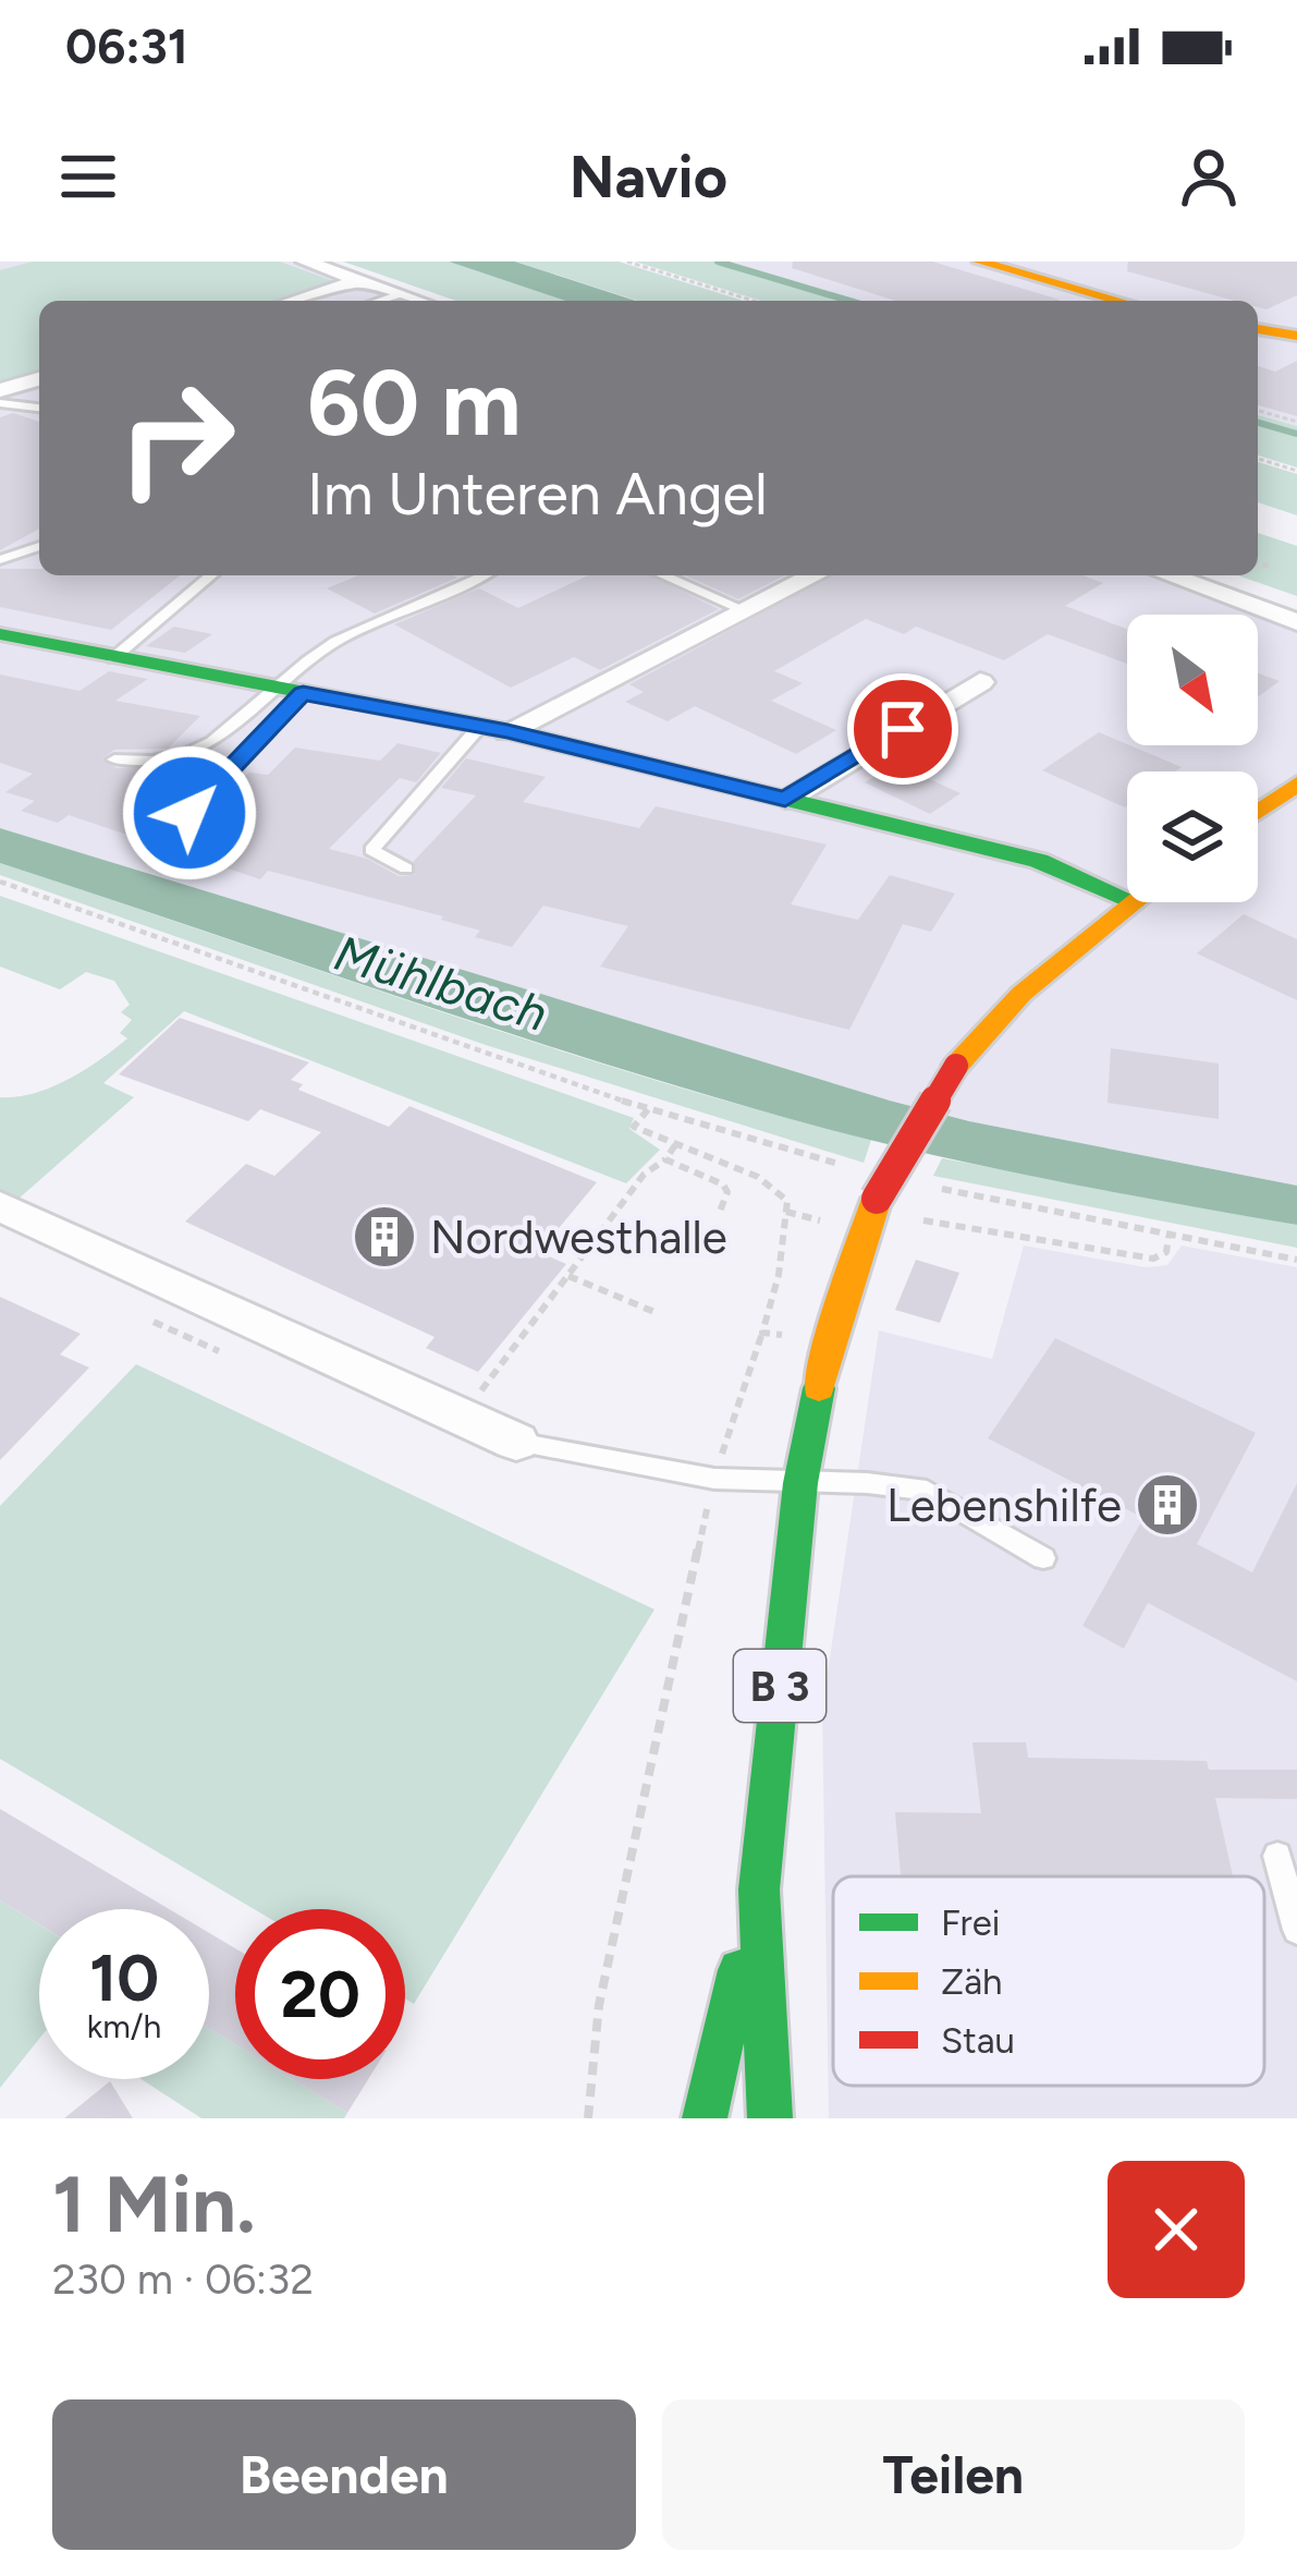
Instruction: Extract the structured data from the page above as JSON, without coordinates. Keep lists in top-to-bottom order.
{
  "streets": {
    "street": ["B 3"]
  },
  "water": ["Mühlbach"],
  "places": {
    "building": ["Nordwesthalle", "Lebenshilfe"]
  },
  "legend": ["Frei", "Zäh", "Stau"],
  "north": "bottom right",
  "page": {
    "status": "06:31",
    "header": "Navio",
    "turn": ["60 m", "Im Unteren Angel"],
    "speed": "10 km/h",
    "limit": "20",
    "heading": ["1 Min.", "230 m · 06:32"],
    "buttons": ["Beenden", "Teilen"]
  }
}
